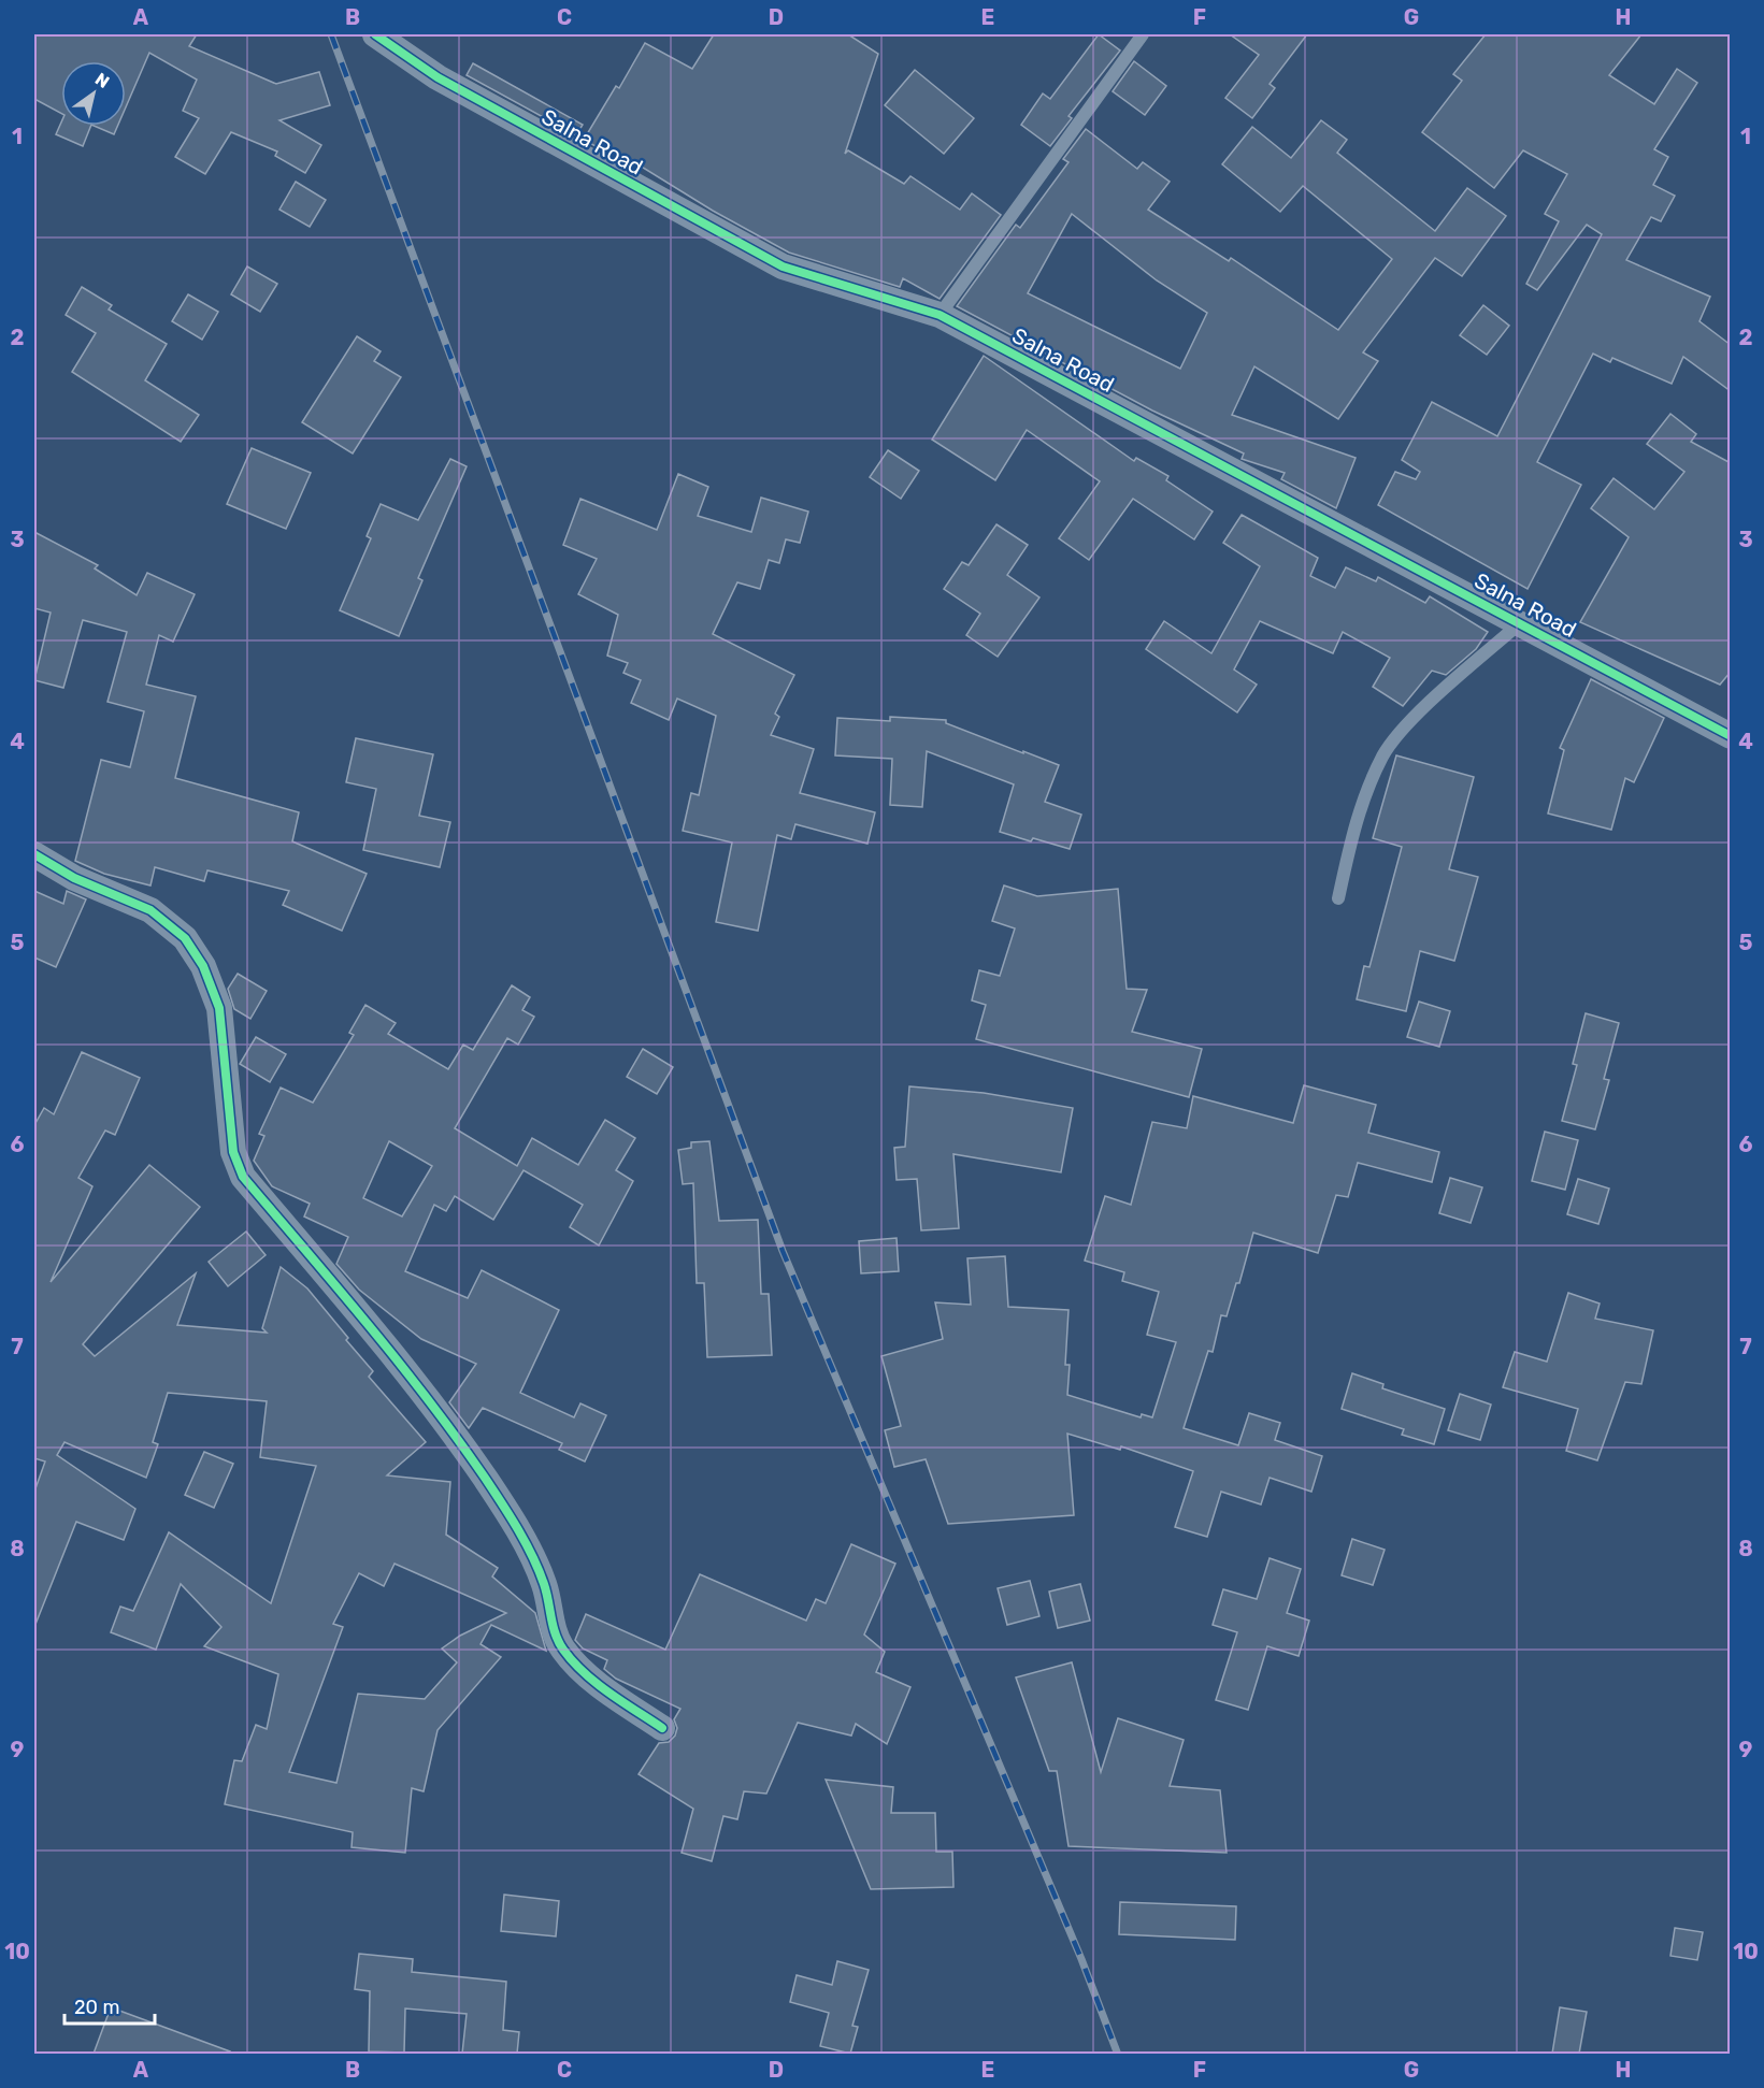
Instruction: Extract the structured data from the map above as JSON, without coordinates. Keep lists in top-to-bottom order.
{
  "streets": {
    "street": ["Salna Road"]
  },
  "scale_bar": "20 m",
  "north": "top right",
  "grid": {
    "columns": [
      "A",
      "B",
      "C",
      "D",
      "E",
      "F",
      "G",
      "H"
    ],
    "rows": [
      "1",
      "2",
      "3",
      "4",
      "5",
      "6",
      "7",
      "8",
      "9",
      "10"
    ]
  }
}
